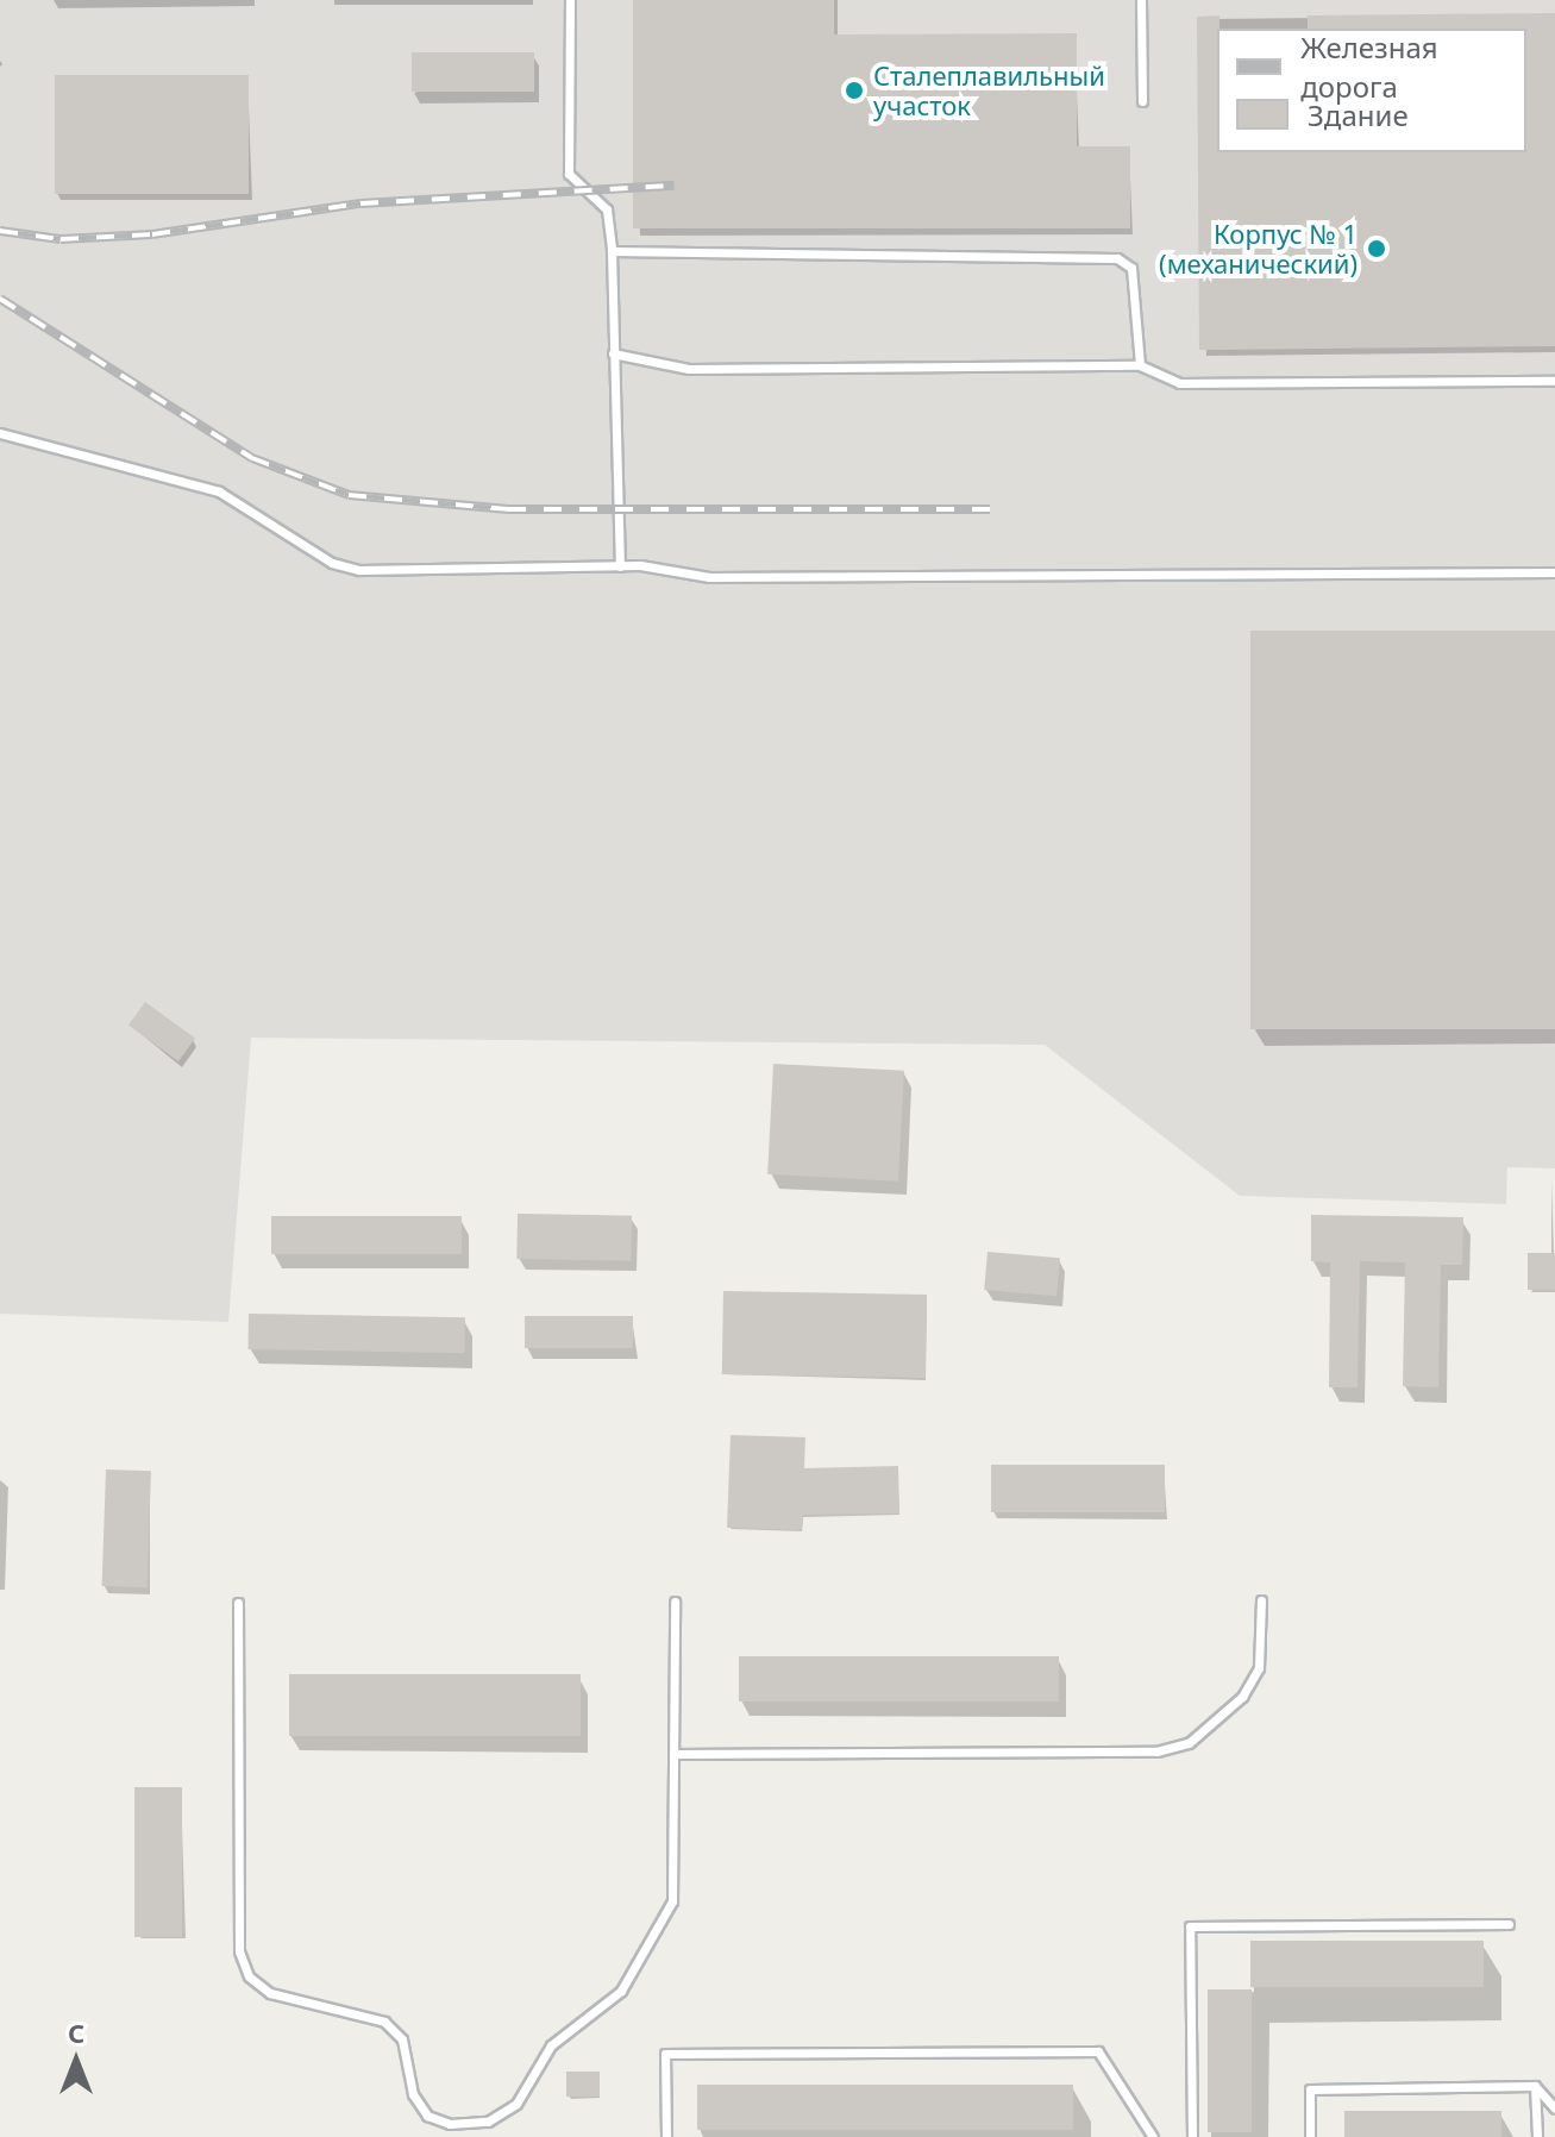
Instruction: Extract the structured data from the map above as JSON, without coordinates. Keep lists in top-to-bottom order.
{
  "places": ["Сталеплавильный участок", "Корпус № 1 (механический)"],
  "legend": ["Железная дорога", "Здание"],
  "north": "top"
}
